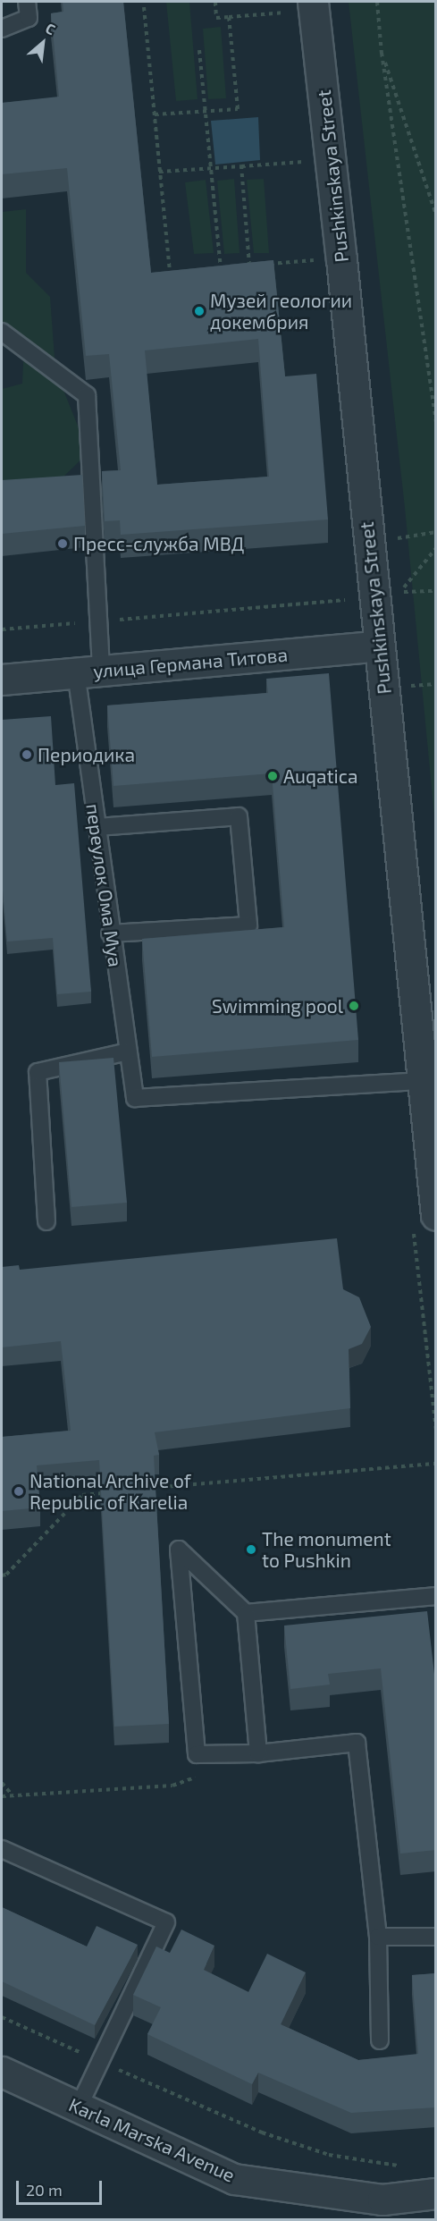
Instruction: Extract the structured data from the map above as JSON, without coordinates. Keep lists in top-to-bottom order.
{
  "streets": {
    "street": ["Pushkinskaya Street", "улица Германа Титова", "Karla Marska Avenue"],
    "lane": ["переулок Ома Муа"]
  },
  "crossings": [
    ["Pushkinskaya Street", "улица Германа Титова"],
    ["Pushkinskaya Street", "переулок Ома Муа"],
    ["улица Германа Титова", "переулок Ома Муа"]
  ],
  "places": [
    "Музей геологии докембрия",
    "Пресс-служба МВД",
    "Периодика",
    "Auqatica",
    "Swimming pool",
    "National Archive of Republic of Karelia",
    "The monument to Pushkin"
  ],
  "scale_bar": "20 m",
  "north": "top right"
}
